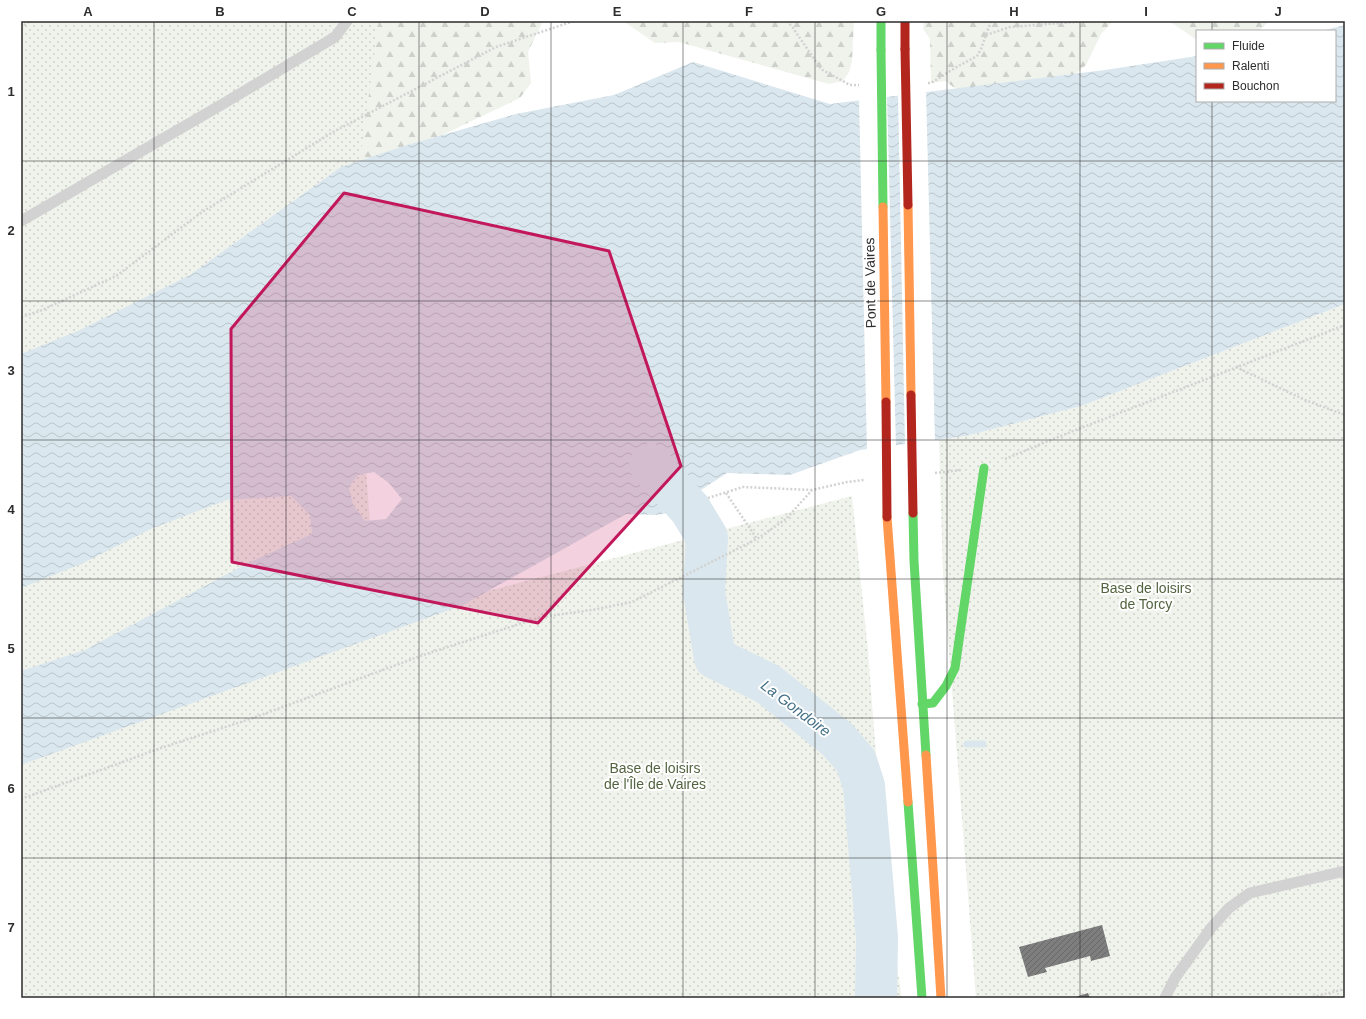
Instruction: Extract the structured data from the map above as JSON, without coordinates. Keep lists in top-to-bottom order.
{
  "streets": {
    "main road": ["Pont de Vaires"]
  },
  "water": ["La Gondoire"],
  "parks": ["Base de loisirs de Torcy", "Base de loisirs de l'Île de Vaires"],
  "legend": ["Fluide", "Ralenti", "Bouchon"],
  "grid": {
    "columns": [
      "A",
      "B",
      "C",
      "D",
      "E",
      "F",
      "G",
      "H",
      "I",
      "J"
    ],
    "rows": [
      "1",
      "2",
      "3",
      "4",
      "5",
      "6",
      "7"
    ]
  }
}
